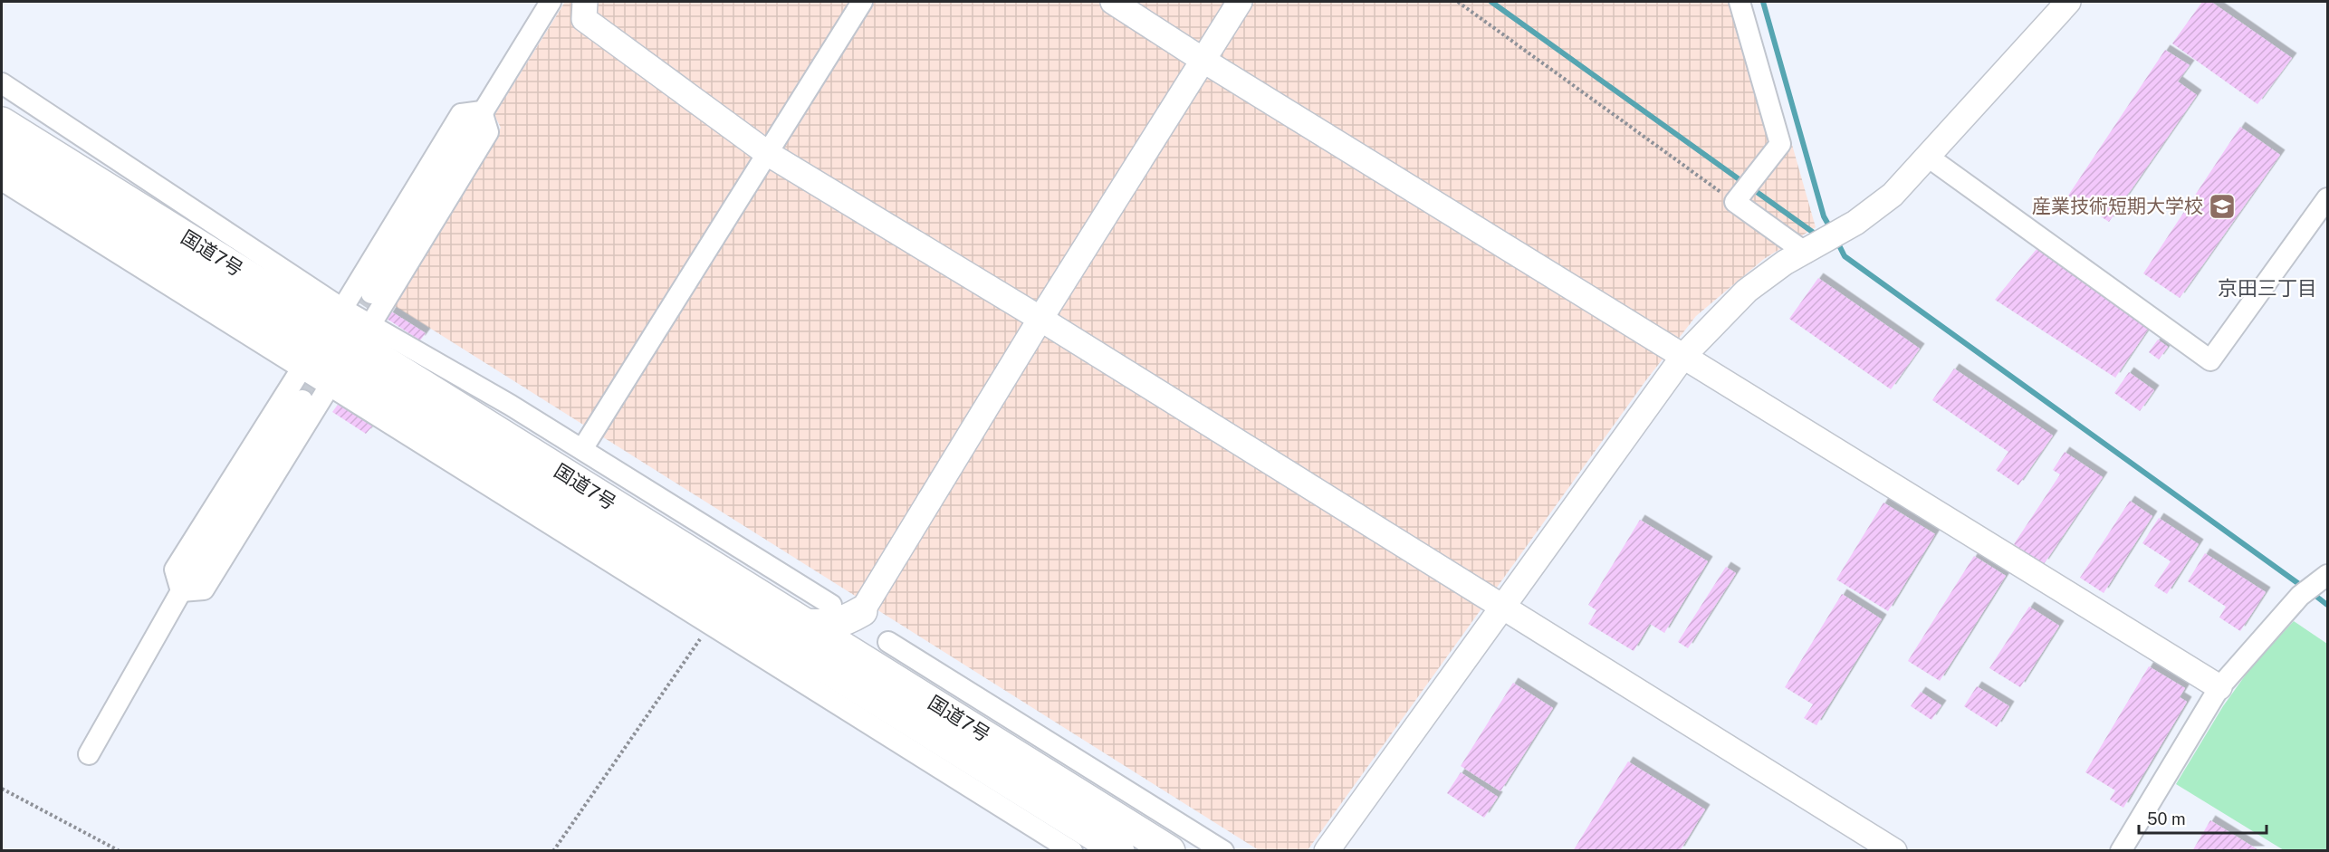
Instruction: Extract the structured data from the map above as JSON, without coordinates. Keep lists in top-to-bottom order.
{
  "streets": {
    "highway": ["国道7号"]
  },
  "districts": ["京田三丁目"],
  "places": {
    "school or university": ["産業技術短期大学校"]
  },
  "scale_bar": "50 m"
}
